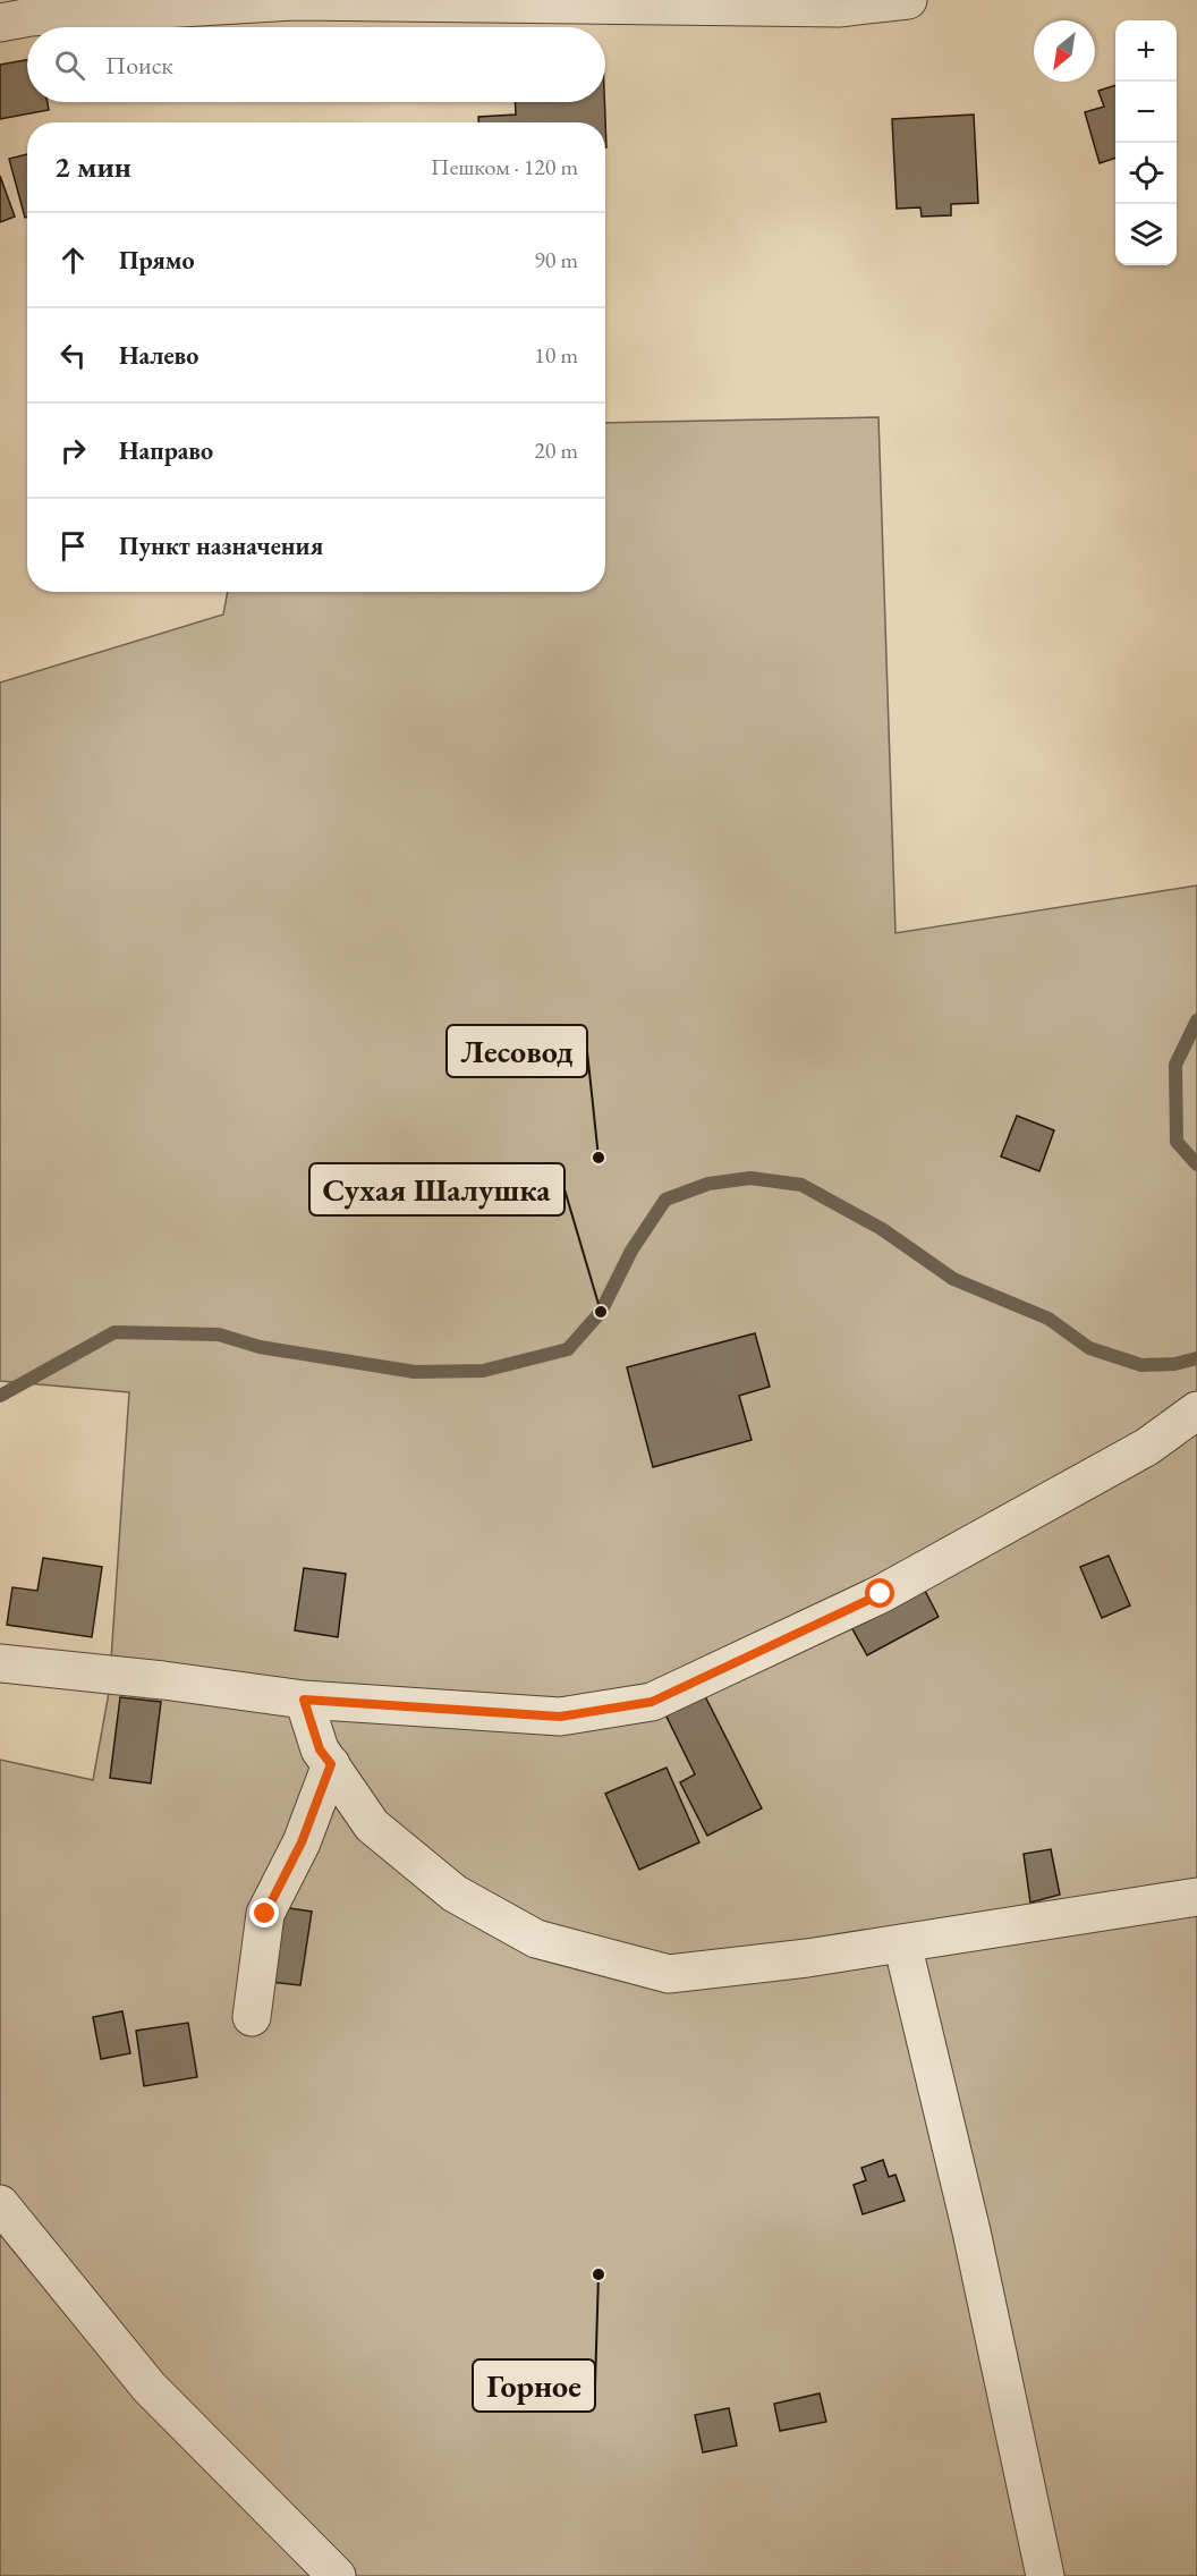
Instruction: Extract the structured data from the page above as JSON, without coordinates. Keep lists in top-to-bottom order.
{
  "places": ["Лесовод", "Сухая Шалушка", "Горное"],
  "north": "bottom left",
  "page": {
    "map_buttons": ["+", "−"],
    "search": "Поиск",
    "heading": ["2 мин", "Пешком · 120 m"],
    "list": [
      ["Прямо", "90 m"],
      ["Налево", "10 m"],
      ["Направо", "20 m"],
      "Пункт назначения"
    ]
  }
}
